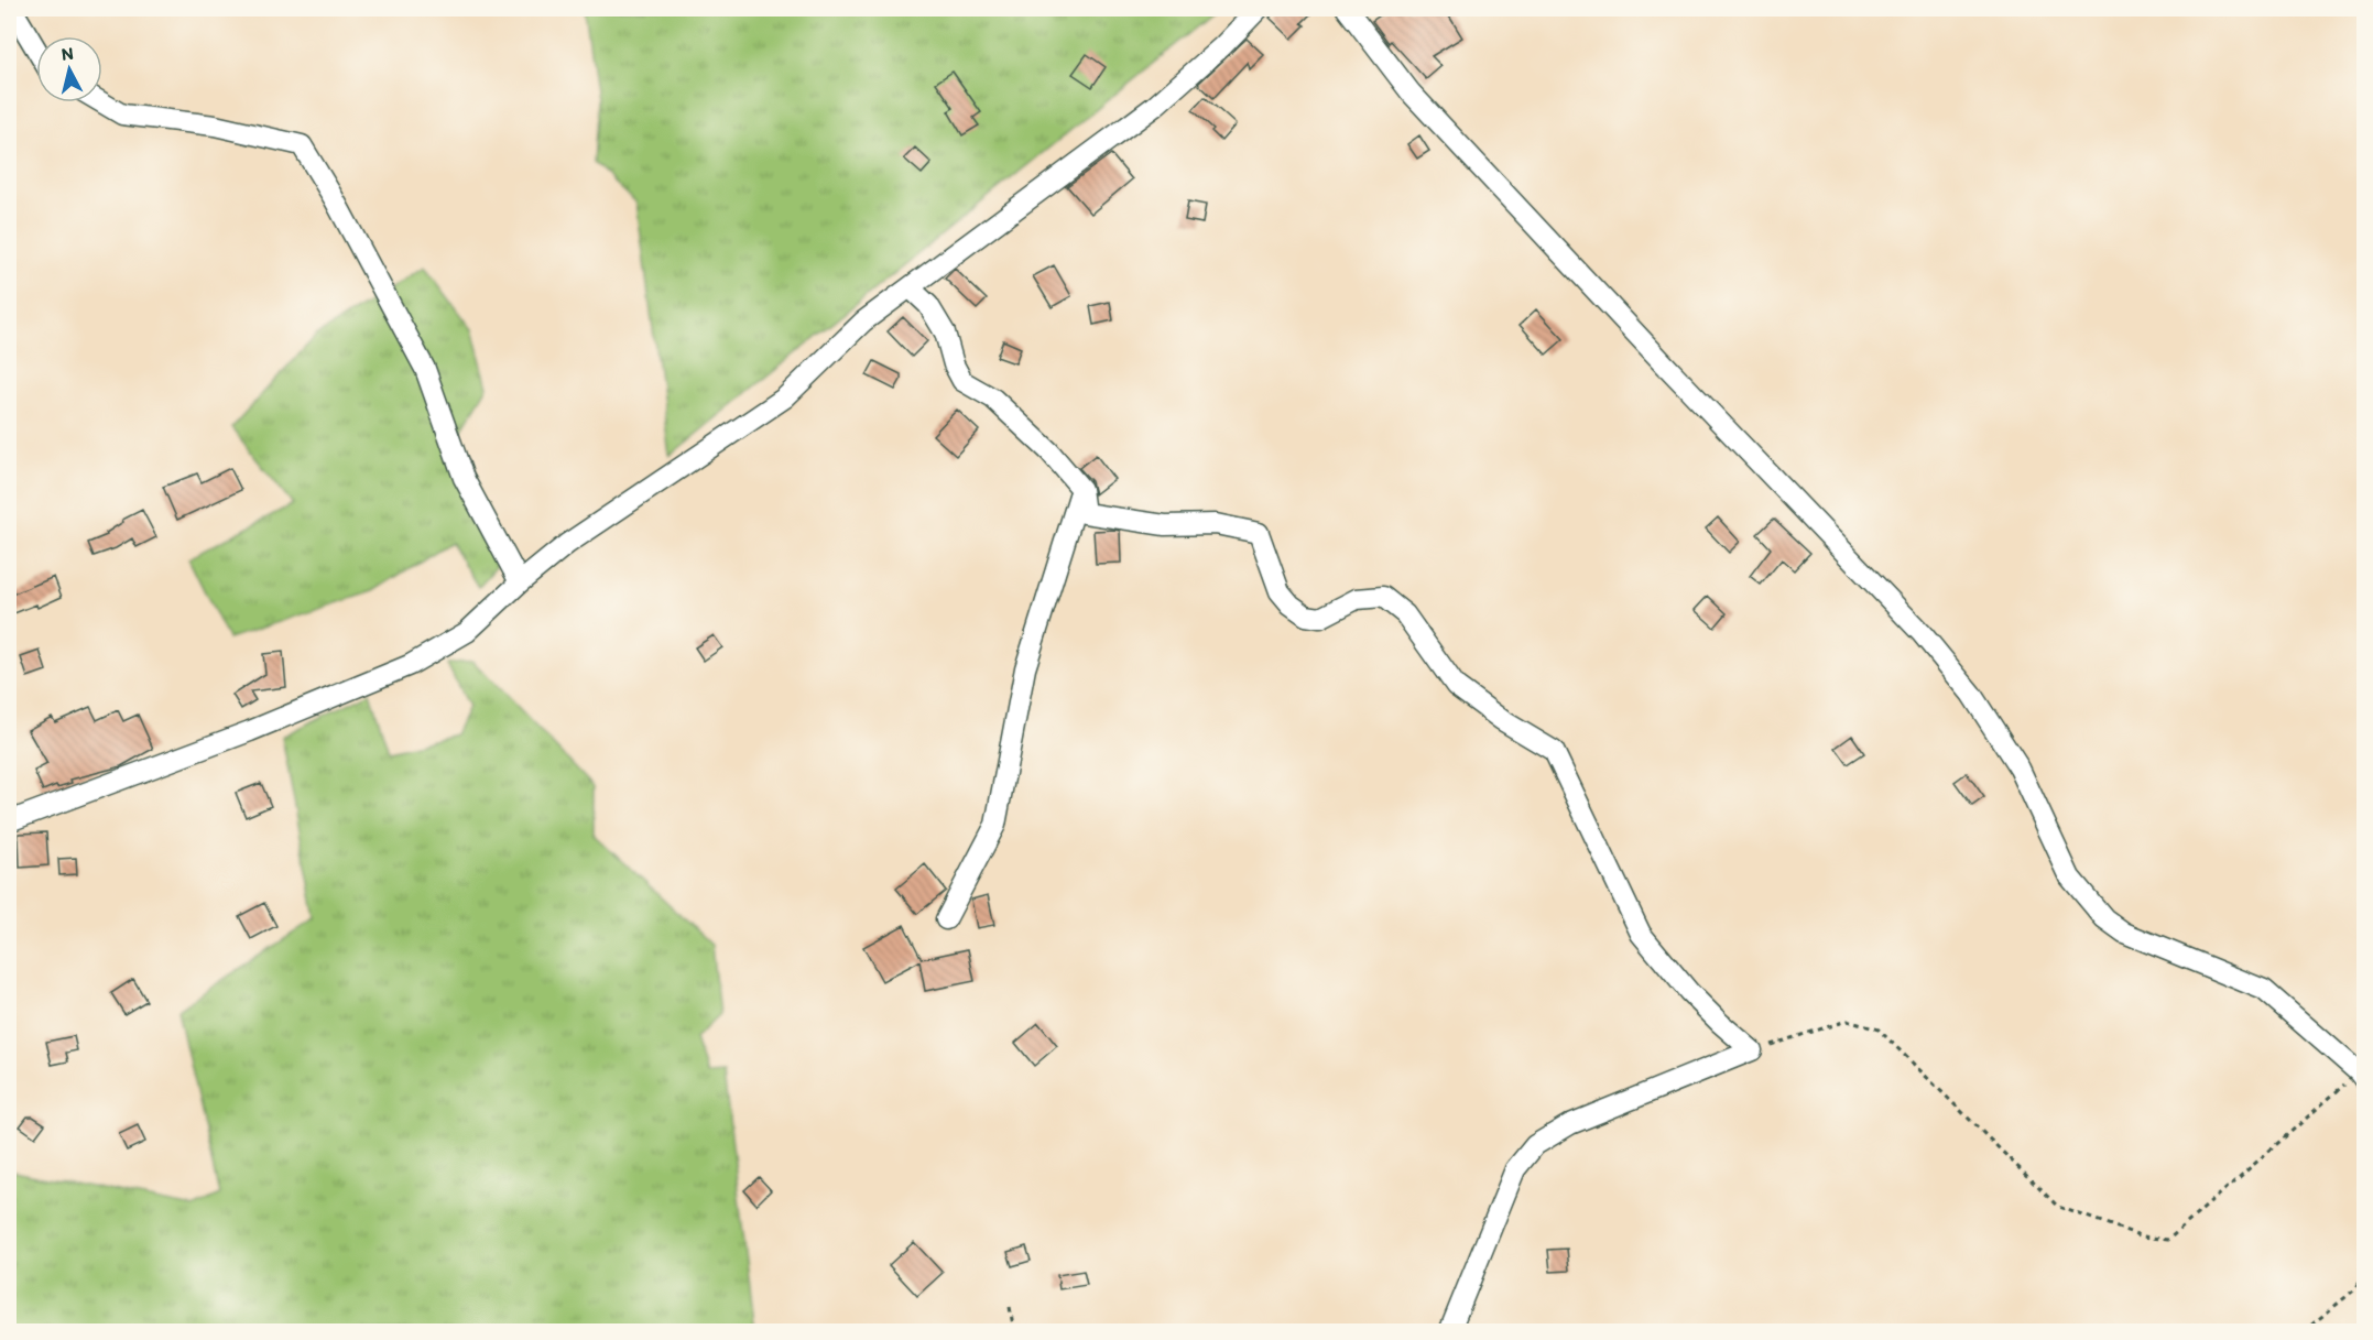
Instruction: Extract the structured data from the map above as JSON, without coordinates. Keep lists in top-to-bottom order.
{
  "north": "top"
}
